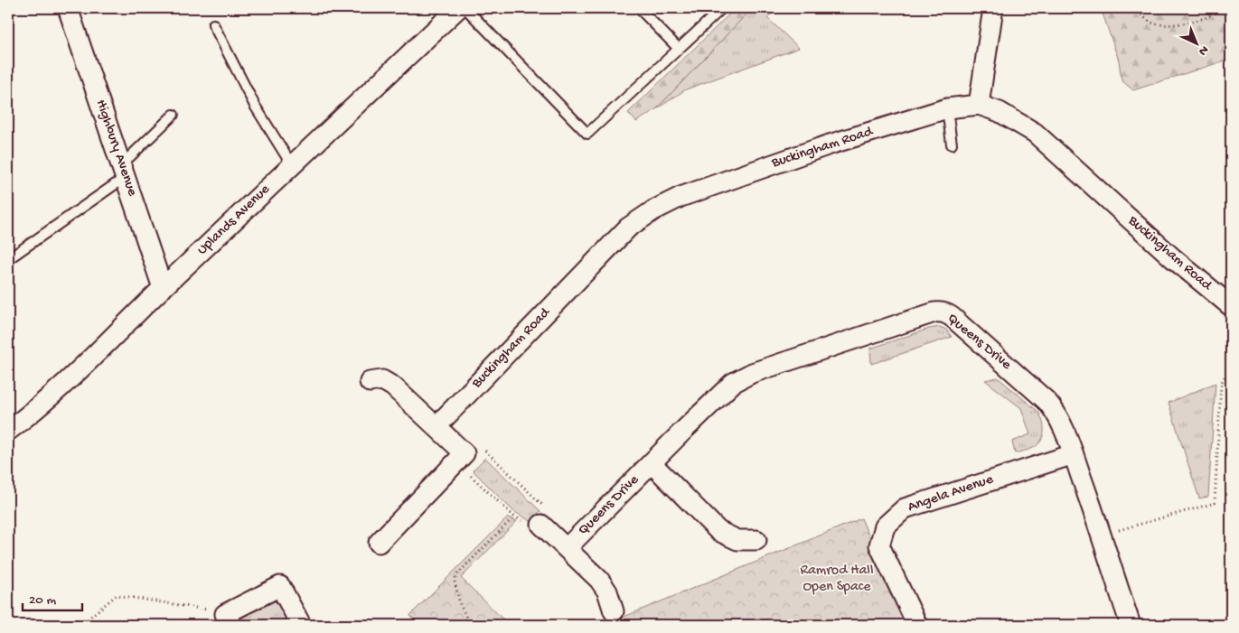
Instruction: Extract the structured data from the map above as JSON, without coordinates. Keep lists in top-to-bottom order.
{
  "streets": {
    "street": [
      "Highbury Avenue",
      "Buckingham Road",
      "Uplands Avenue",
      "Queens Drive",
      "Angela Avenue"
    ]
  },
  "crossings": [
    ["Highbury Avenue", "Uplands Avenue"],
    ["Queens Drive", "Angela Avenue"]
  ],
  "parks": ["Ramrod Hall Open Space"],
  "scale_bar": "20 m",
  "north": "bottom right"
}
